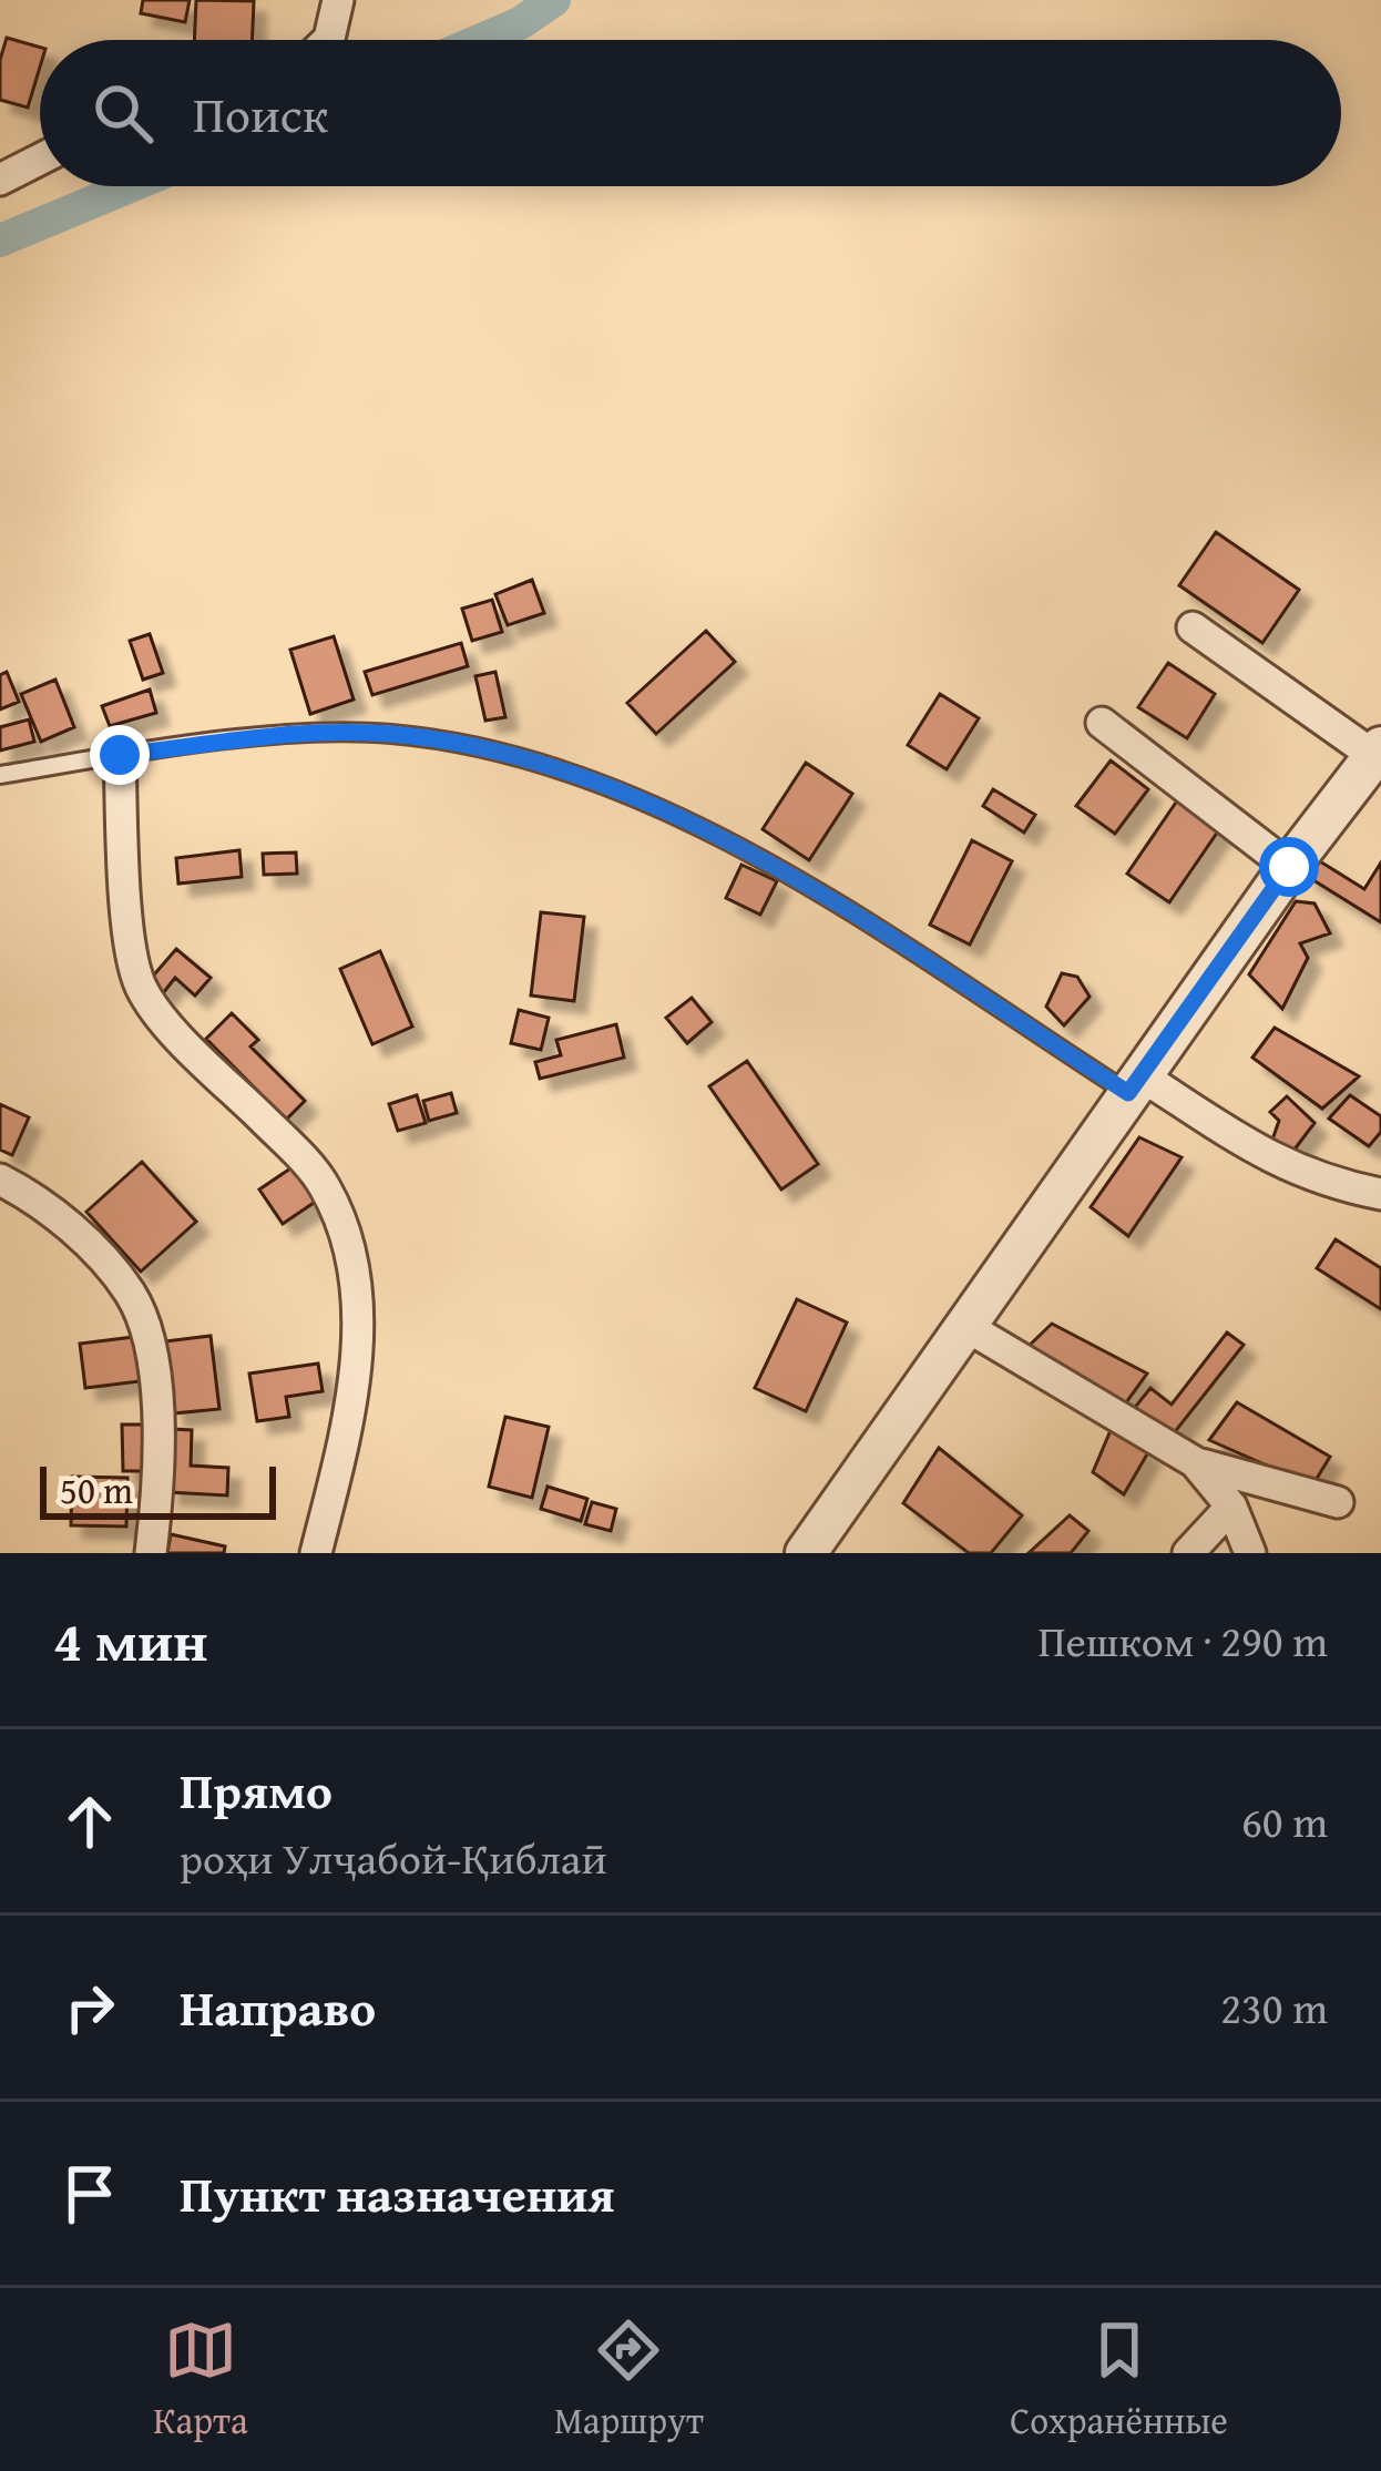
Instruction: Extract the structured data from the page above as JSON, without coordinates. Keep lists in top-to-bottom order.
{
  "scale_bar": "50 m",
  "page": {
    "search": "Поиск",
    "scale": "50 m",
    "heading": ["4 мин", "Пешком · 290 m"],
    "list": [
      ["Прямо", "роҳи Улҷабой-Қиблаӣ", "60 m"],
      ["Направо", "230 m"],
      "Пункт назначения"
    ],
    "nav": ["Карта", "Маршрут", "Сохранённые"]
  }
}
